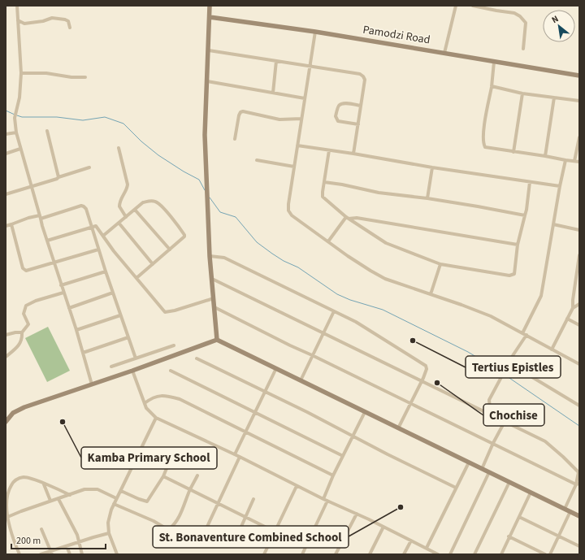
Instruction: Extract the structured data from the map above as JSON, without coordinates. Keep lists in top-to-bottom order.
{
  "streets": {
    "street": ["Pamodzi Road"]
  },
  "places": [
    "Tertius Epistles",
    "Chochise",
    "Kamba Primary School",
    "St. Bonaventure Combined School"
  ],
  "scale_bar": "200 m",
  "north": "top left"
}
